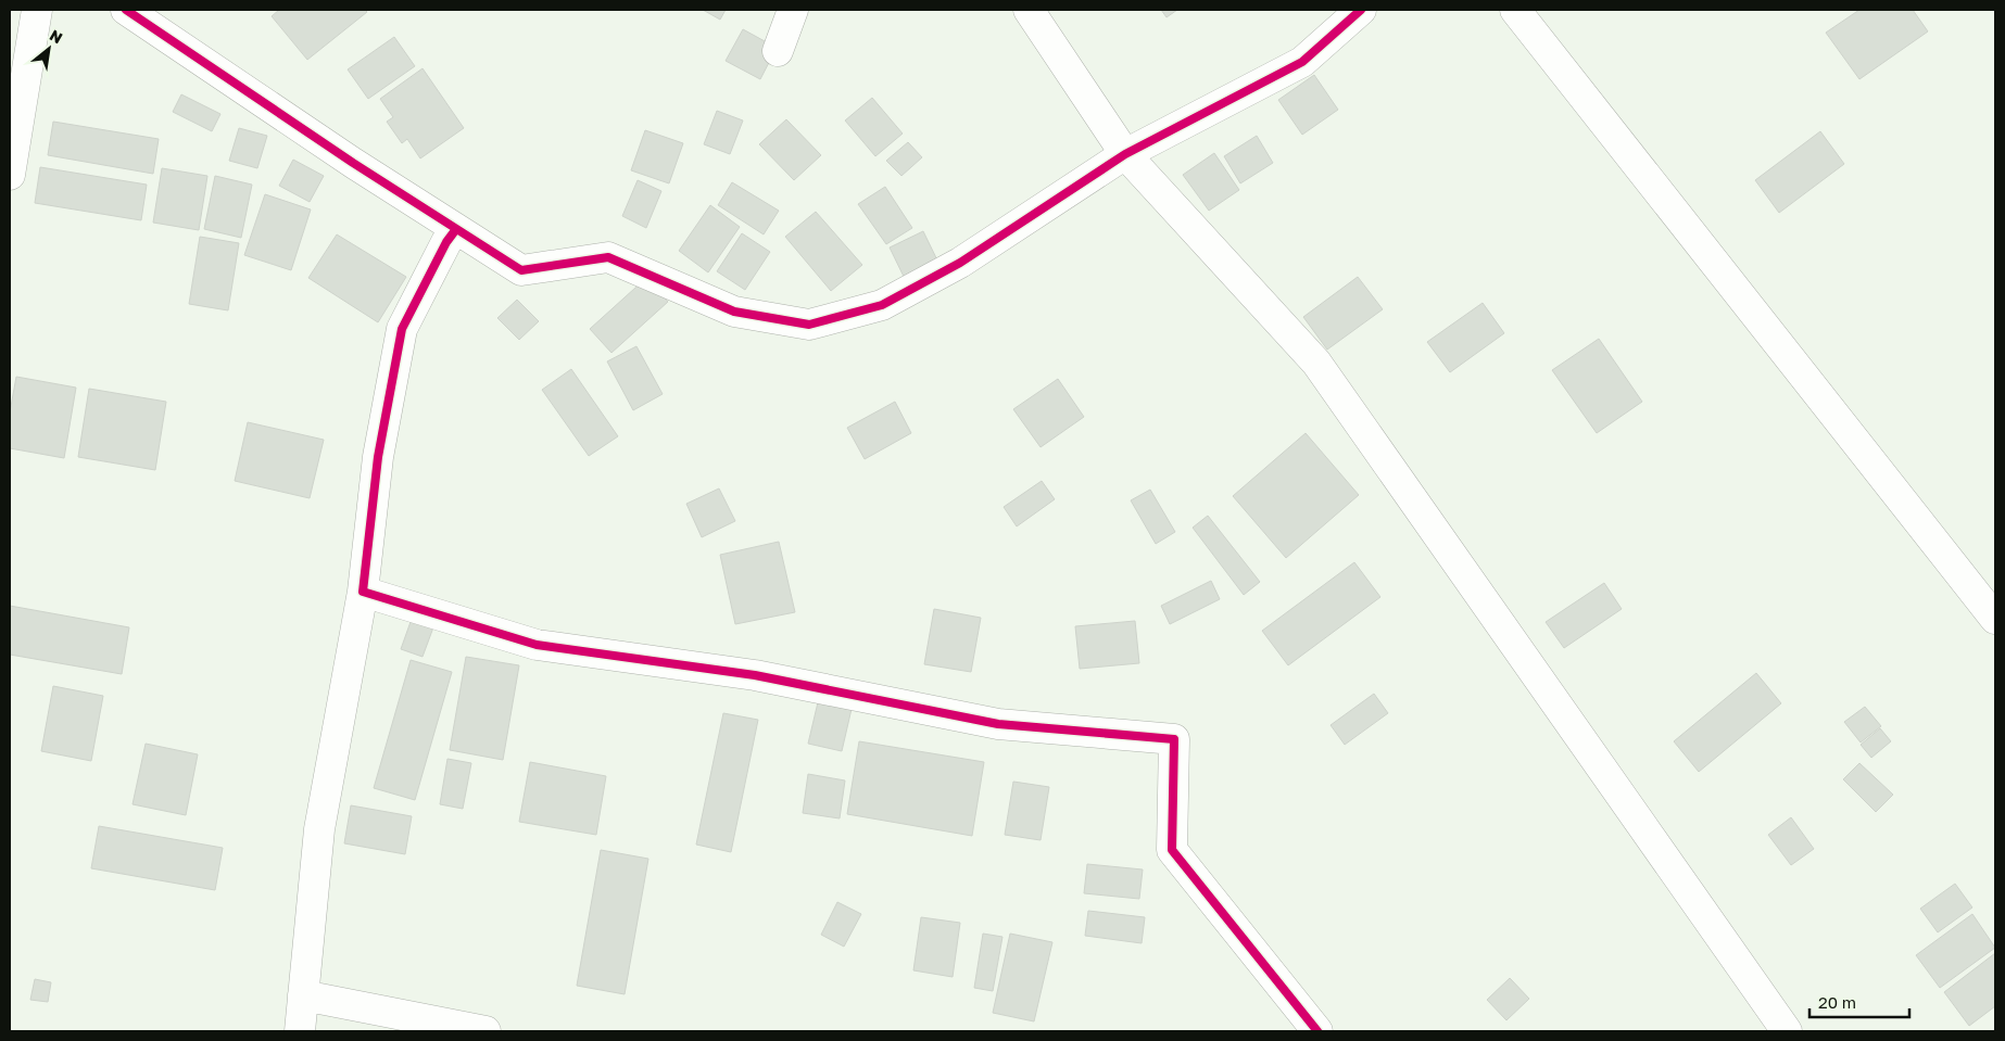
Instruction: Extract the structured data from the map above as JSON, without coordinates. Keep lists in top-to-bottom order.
{
  "scale_bar": "20 m",
  "north": "top right"
}
